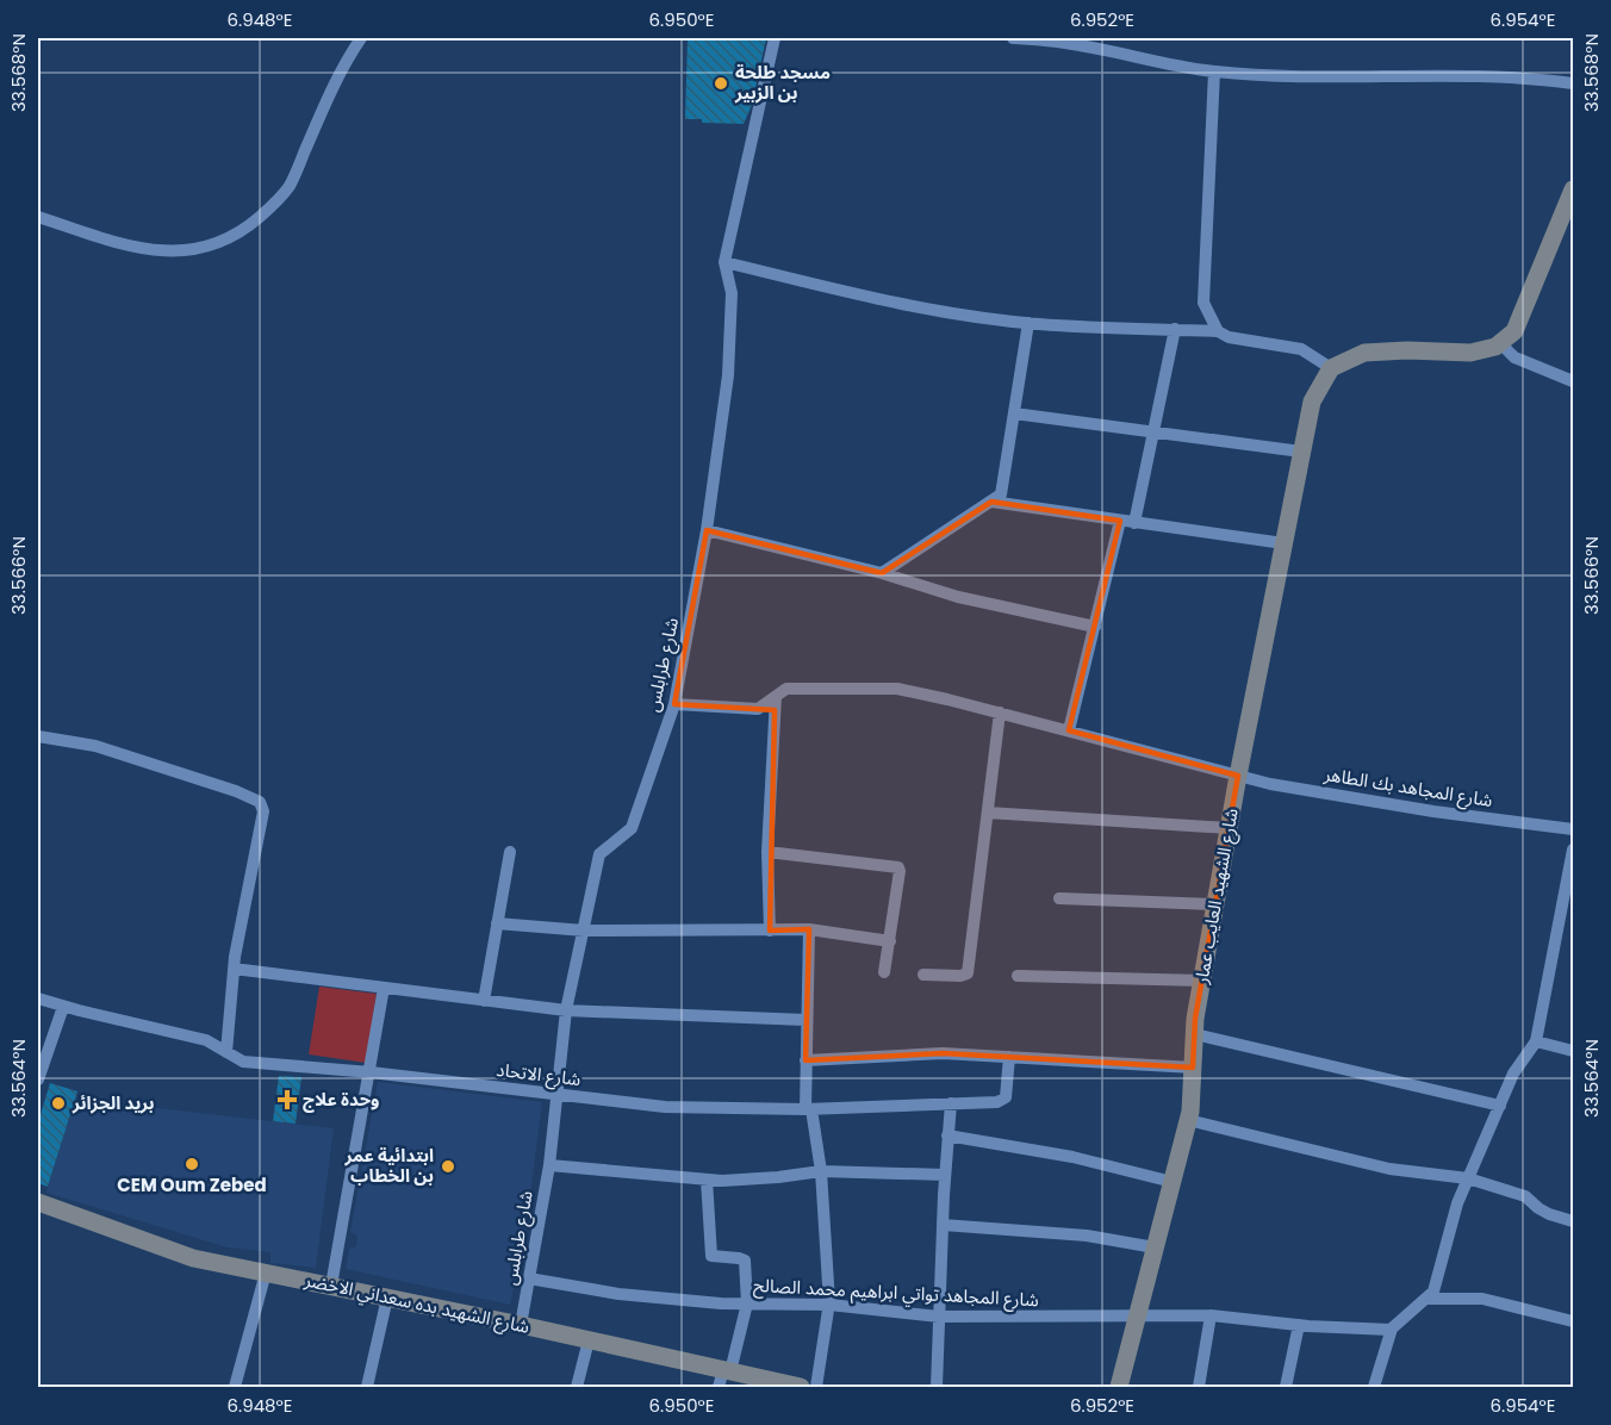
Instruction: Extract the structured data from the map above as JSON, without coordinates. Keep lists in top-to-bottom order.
{
  "streets": {
    "street": [
      "شارع طرابلس",
      "شارع المجاهد بك الطاهر",
      "شارع الشهيد العايب عمار",
      "شارع الاتحاد",
      "شارع المجاهد تواتي ابراهيم محمد الصالح",
      "شارع الشهيد بده سعداني الاخضر"
    ]
  },
  "crossings": [
    ["شارع طرابلس", "شارع المجاهد بك الطاهر"],
    ["شارع طرابلس", "شارع الاتحاد"],
    ["شارع طرابلس", "شارع المجاهد تواتي ابراهيم محمد الصالح"],
    ["شارع طرابلس", "شارع الشهيد بده سعداني الاخضر"],
    ["شارع المجاهد بك الطاهر", "شارع الشهيد العايب عمار"],
    ["شارع الشهيد العايب عمار", "شارع المجاهد تواتي ابراهيم محمد الصالح"]
  ],
  "places": {
    "other": [
      "مسجد طلحة بن الزبير",
      "بريد الجزائر",
      "CEM Oum Zebed",
      "ابتدائية عمر بن الخطاب"
    ],
    "health": ["وحدة علاج"]
  },
  "coordinates": [
    "6.948°E",
    "6.950°E",
    "6.952°E",
    "6.954°E",
    "33.568°N",
    "33.566°N",
    "33.564°N"
  ]
}
